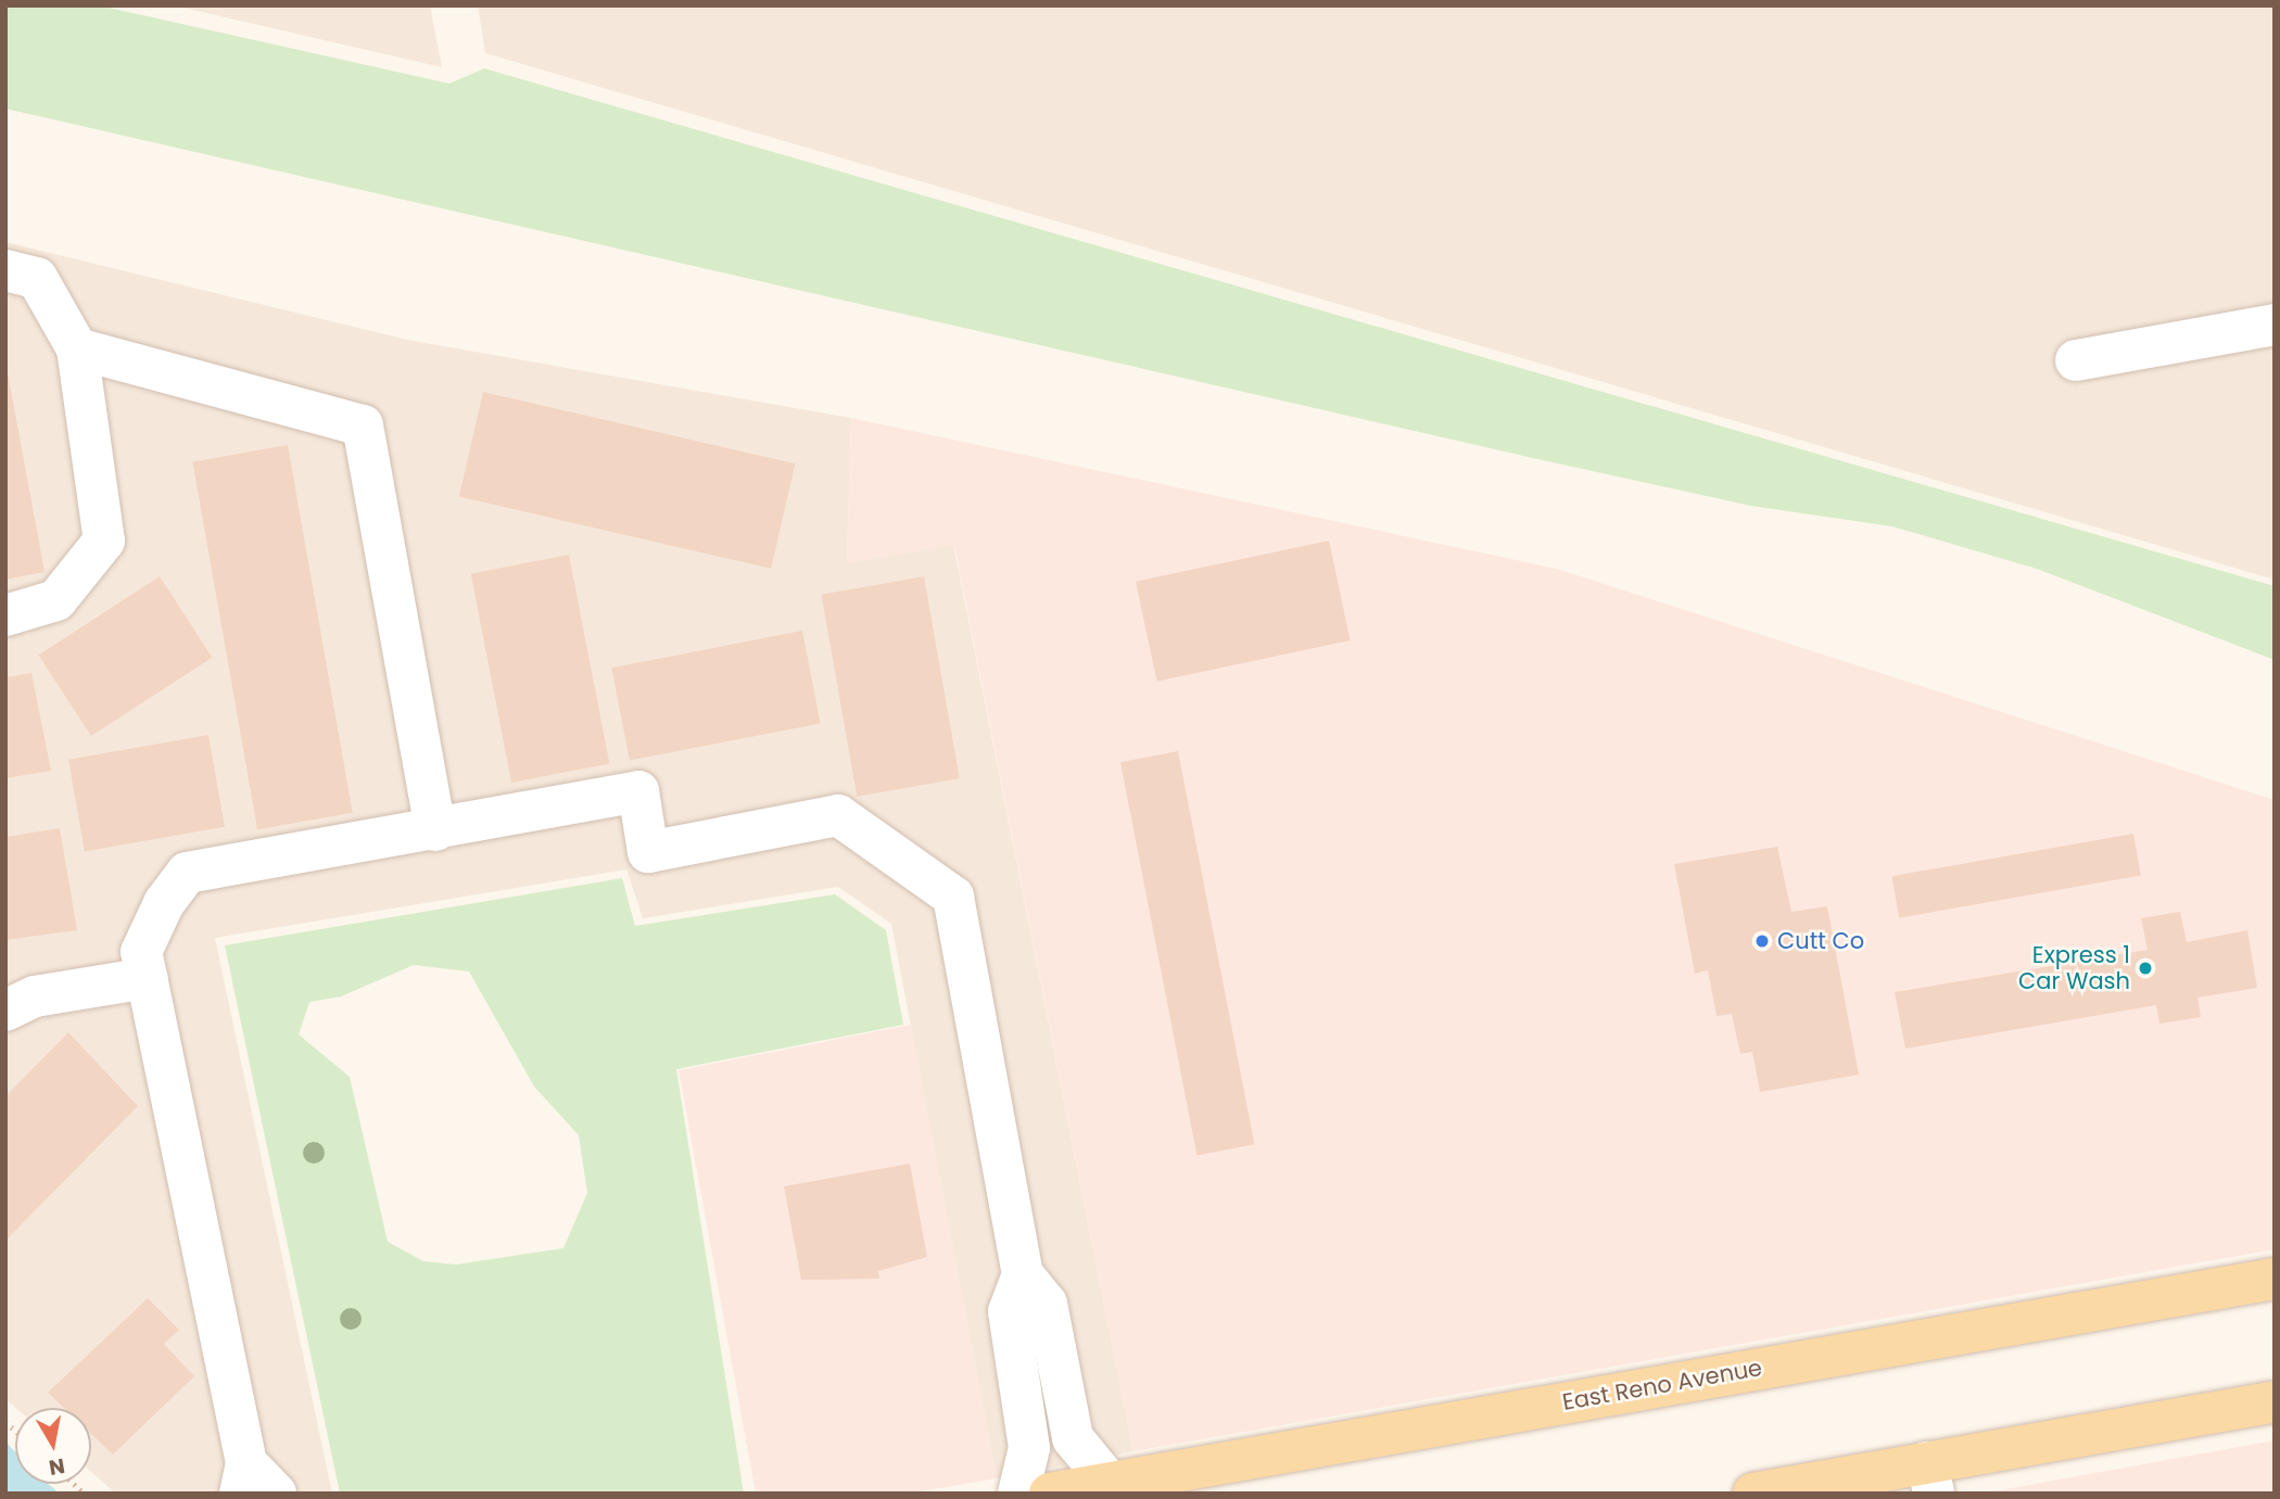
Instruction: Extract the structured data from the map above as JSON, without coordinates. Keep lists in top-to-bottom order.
{
  "streets": {
    "main road": ["East Reno Avenue"]
  },
  "places": ["Cutt Co", "Express 1 Car Wash"],
  "north": "bottom"
}
